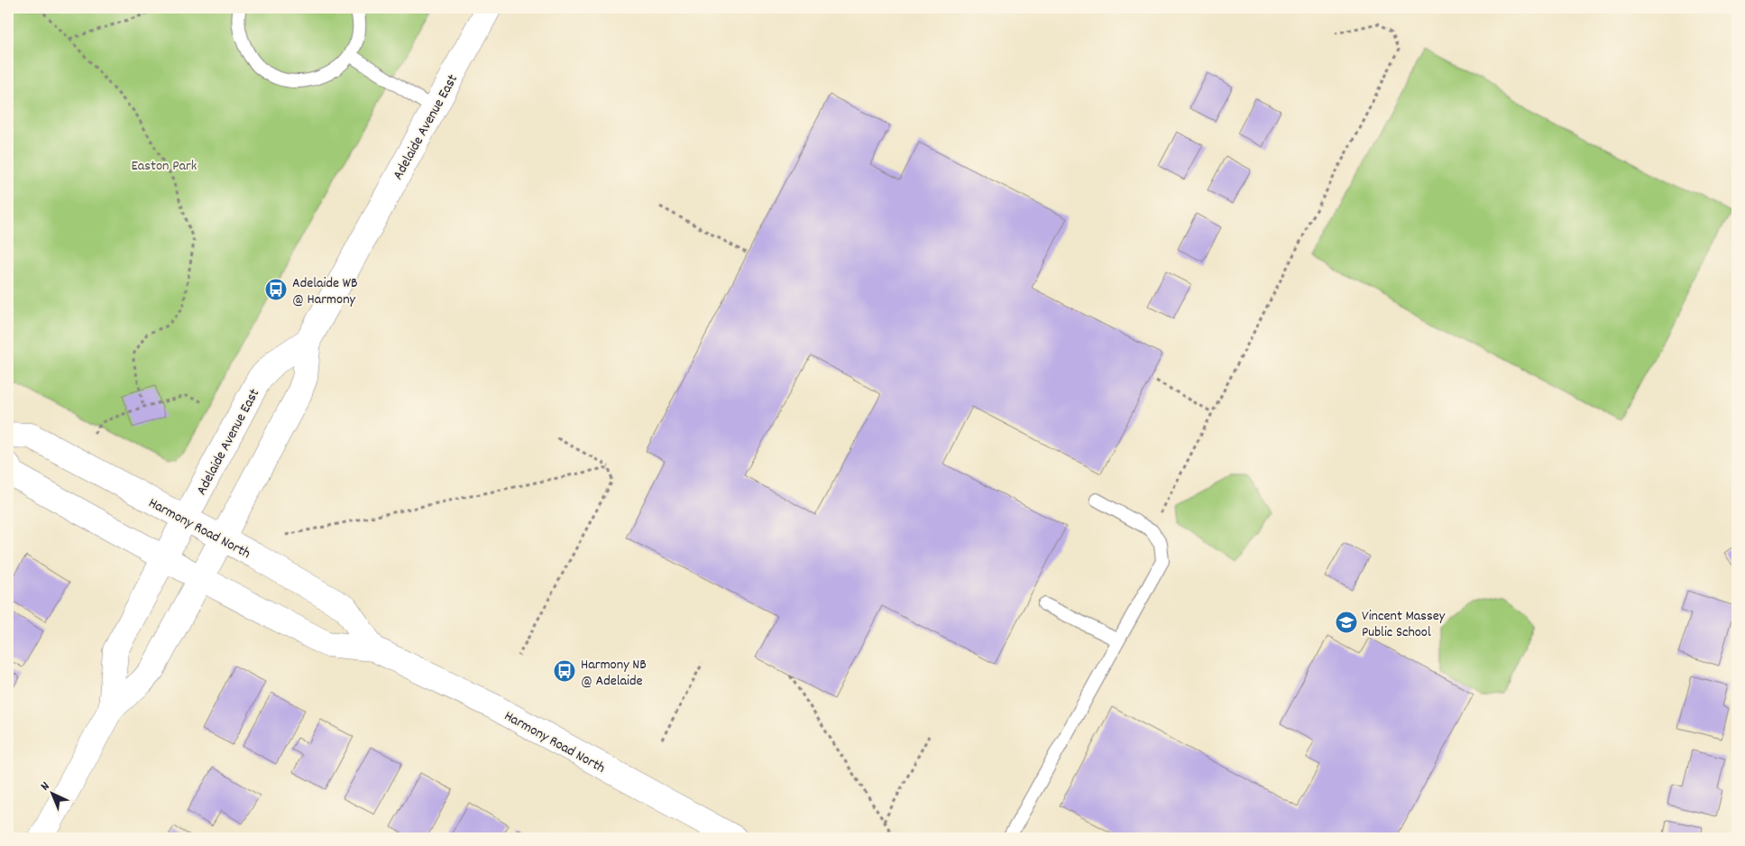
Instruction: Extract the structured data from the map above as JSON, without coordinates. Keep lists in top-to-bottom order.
{
  "streets": {
    "main road": ["Adelaide Avenue East", "Harmony Road North"]
  },
  "crossings": [
    ["Adelaide Avenue East", "Harmony Road North"]
  ],
  "parks": ["Easton Park"],
  "places": {
    "bus stop": ["Adelaide WB @ Harmony", "Harmony NB @ Adelaide"],
    "school or university": ["Vincent Massey Public School"]
  },
  "north": "top left"
}
